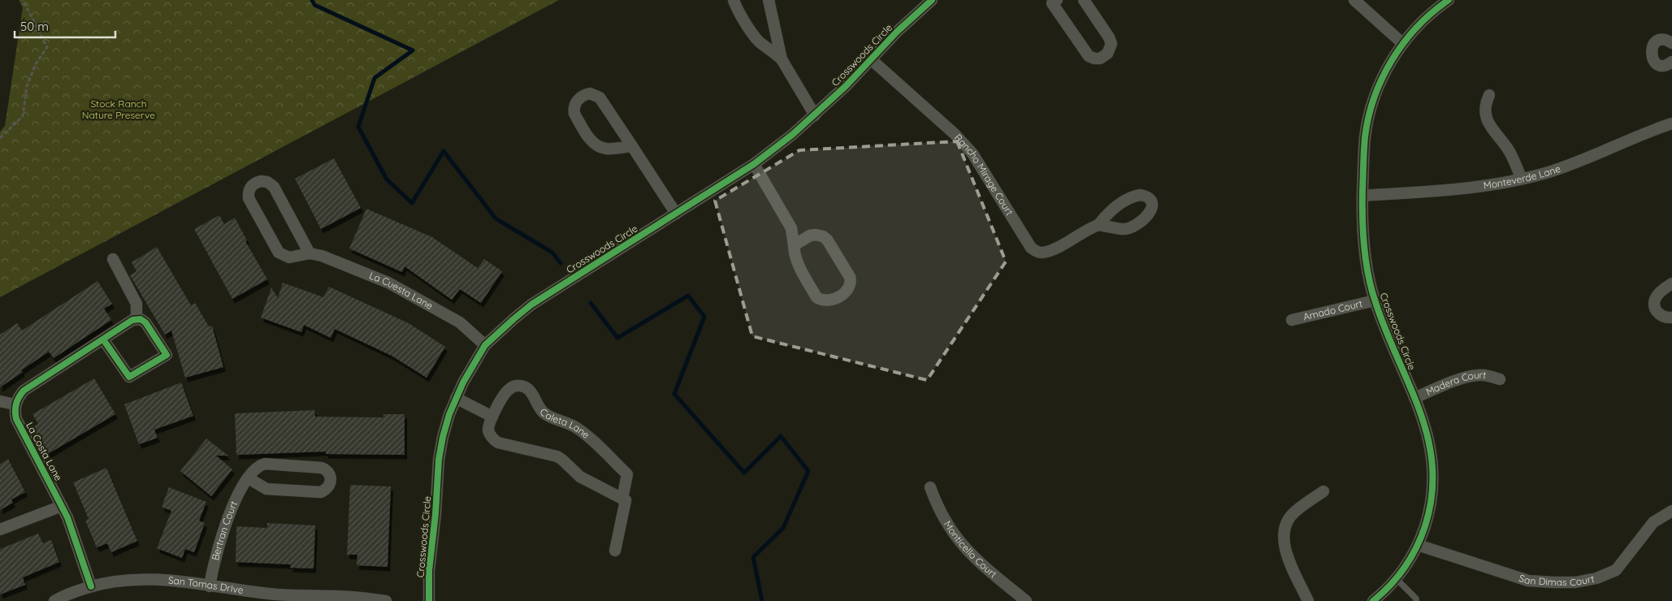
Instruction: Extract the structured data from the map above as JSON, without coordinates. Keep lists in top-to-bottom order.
{
  "streets": {
    "street": [
      "Crosswoods Circle",
      "Rancho Mirage Court",
      "Monteverde Lane",
      "La Cuesta Lane",
      "Amado Court",
      "Madera Court",
      "Caleta Lane",
      "La Costa Lane",
      "Bertran Court",
      "Monticello Court",
      "San Dimas Court",
      "San Tomas Drive"
    ]
  },
  "crossings": [
    ["Crosswoods Circle", "Rancho Mirage Court"],
    ["Crosswoods Circle", "Monteverde Lane"],
    ["Crosswoods Circle", "La Cuesta Lane"],
    ["Crosswoods Circle", "Amado Court"],
    ["Crosswoods Circle", "Madera Court"],
    ["Crosswoods Circle", "San Dimas Court"],
    ["La Costa Lane", "San Tomas Drive"],
    ["Bertran Court", "San Tomas Drive"]
  ],
  "parks": ["Stock Ranch Nature Preserve"],
  "scale_bar": "50 m"
}
